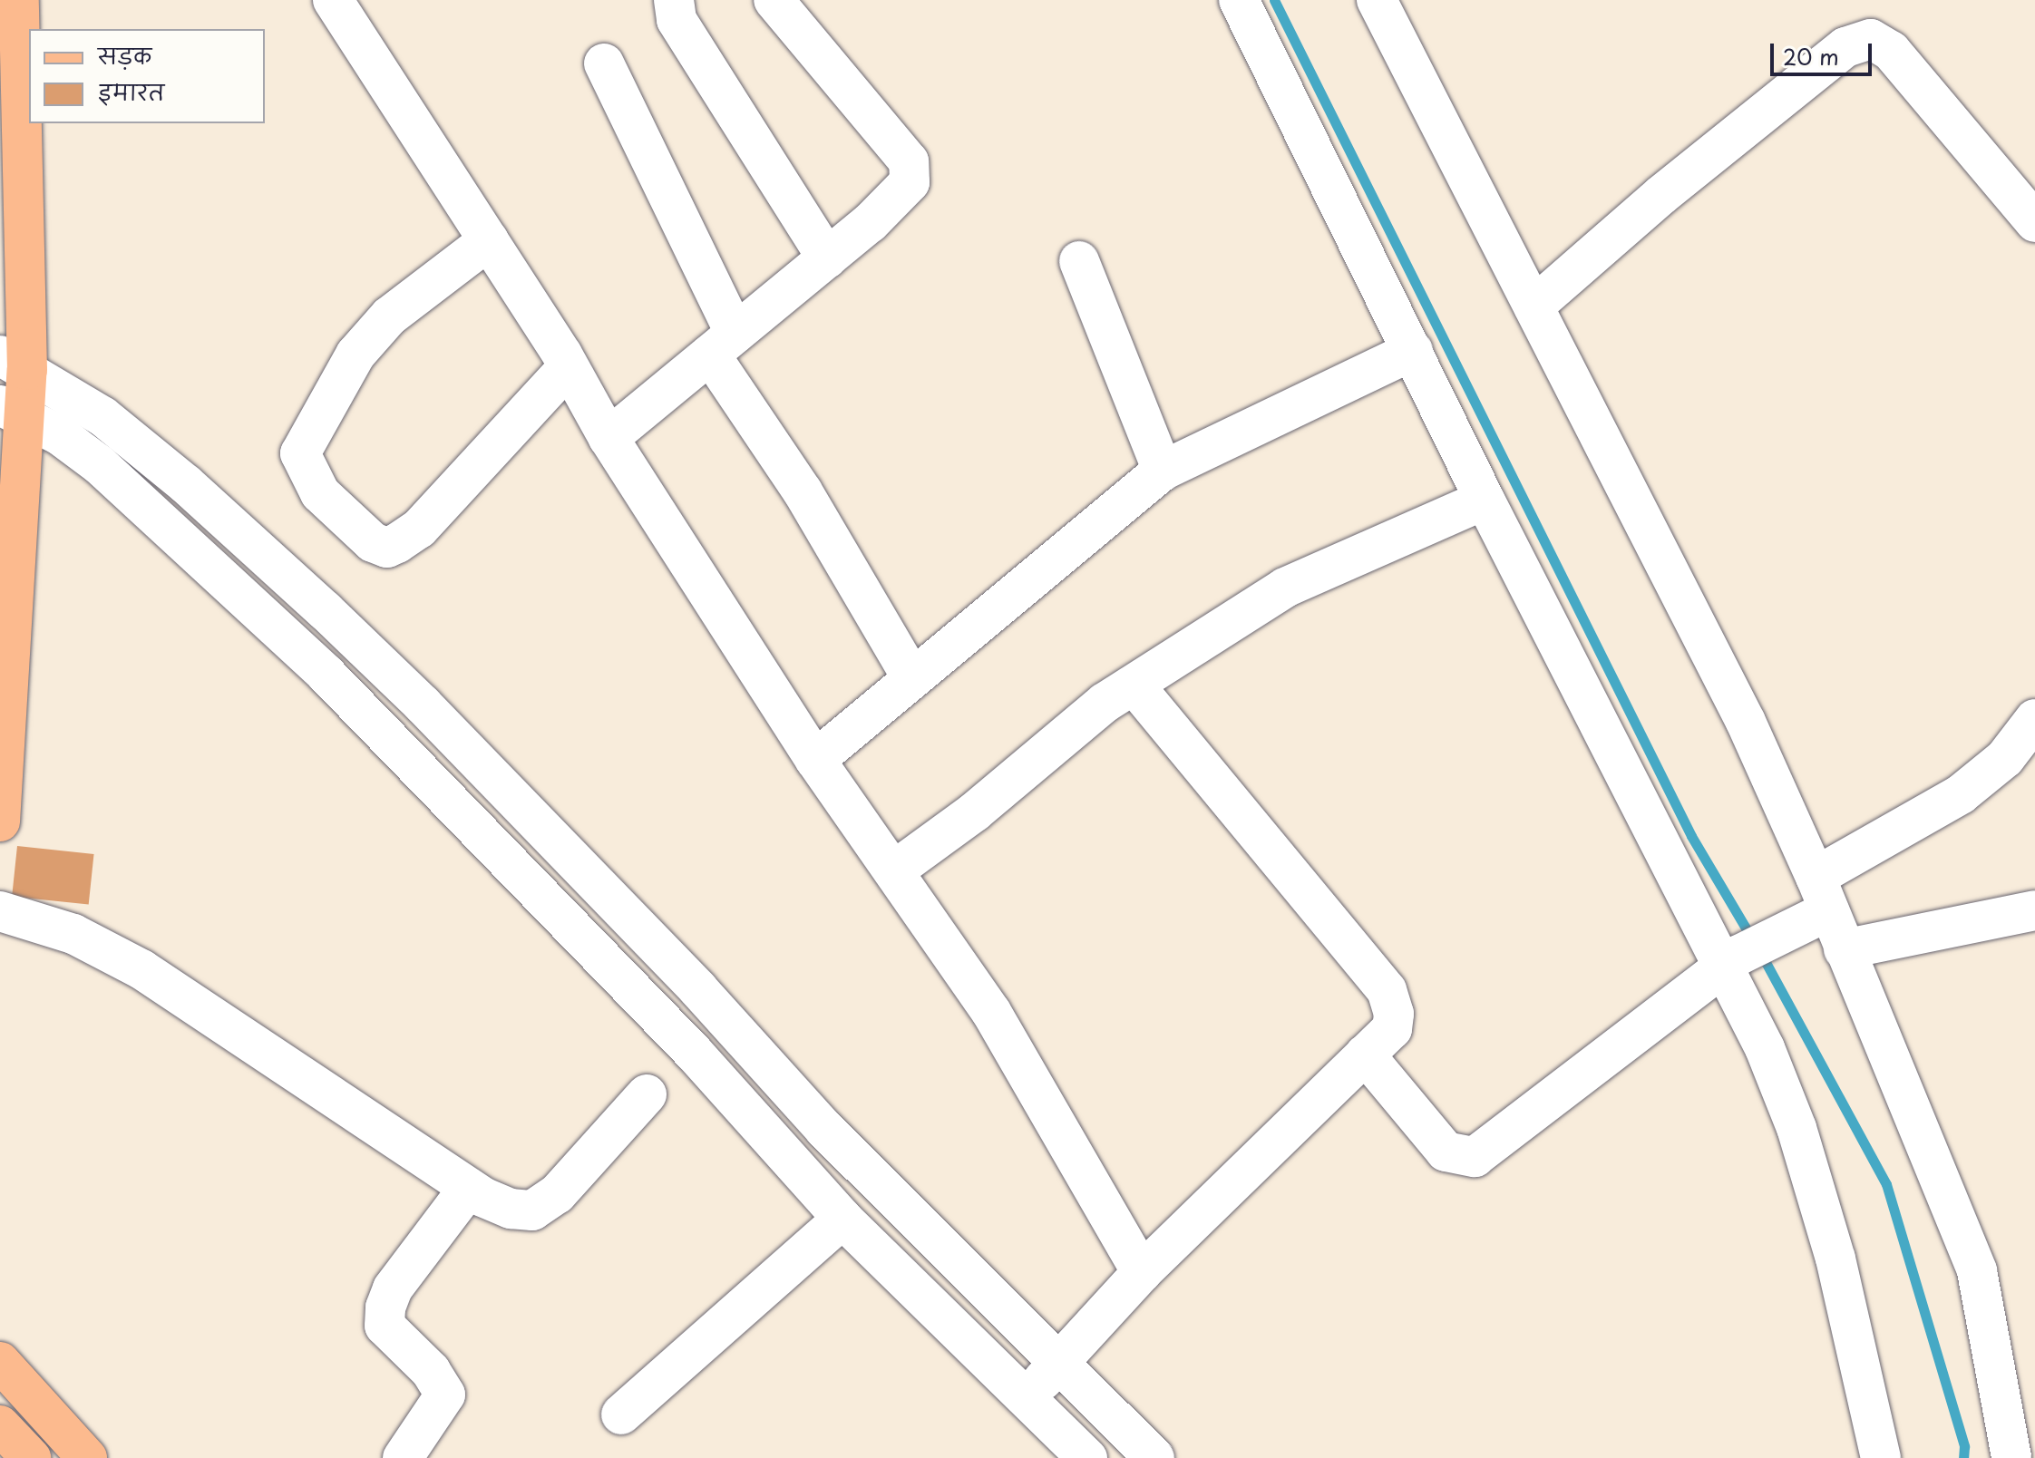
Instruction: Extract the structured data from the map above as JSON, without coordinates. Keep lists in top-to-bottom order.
{
  "legend": ["सड़क", "इमारत"],
  "scale_bar": "20 m"
}
